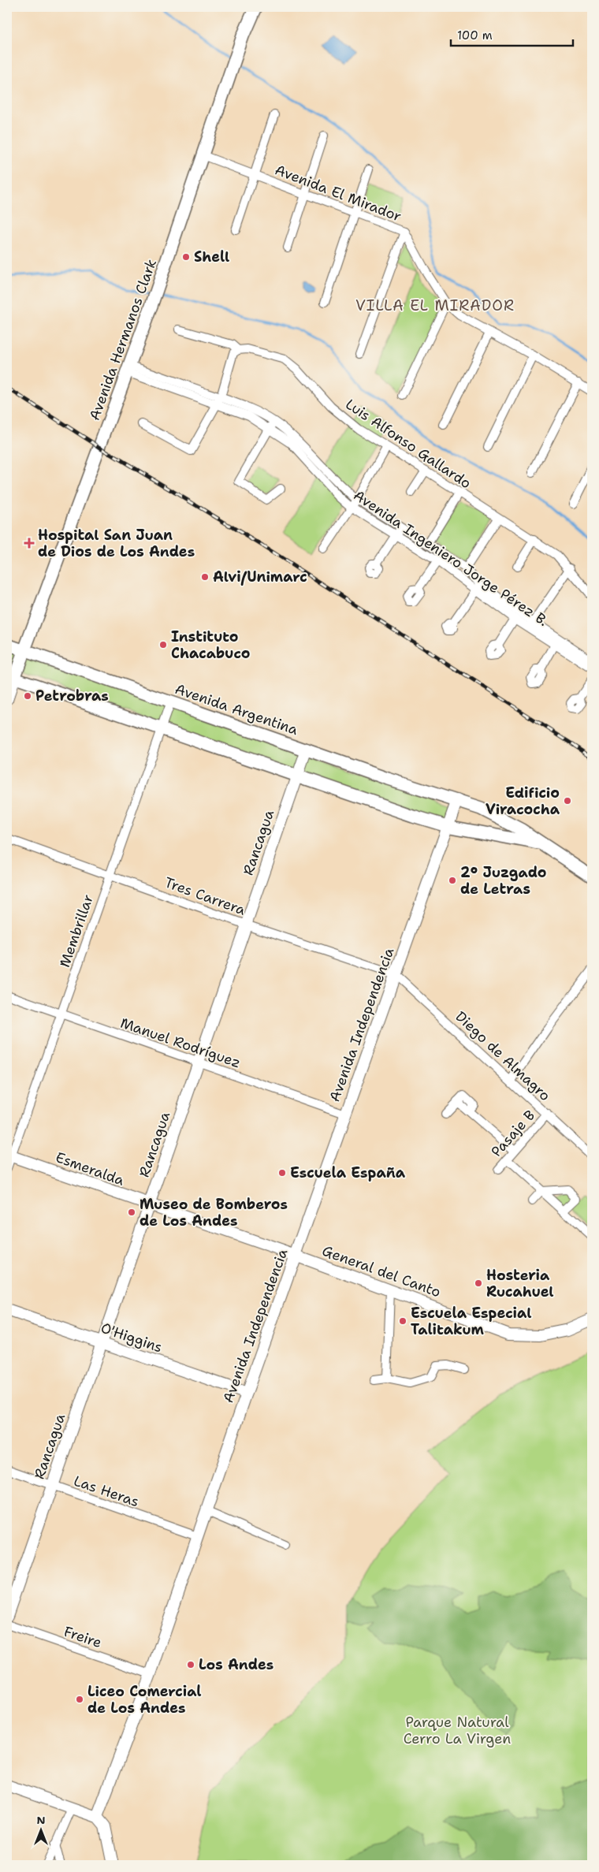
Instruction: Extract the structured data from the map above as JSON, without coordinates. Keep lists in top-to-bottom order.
{
  "streets": {
    "main road": [
      "Avenida Hermanos Clark",
      "Avenida Argentina",
      "Rancagua",
      "Avenida Independencia",
      "Esmeralda",
      "General del Canto",
      "O'Higgins"
    ],
    "street": [
      "Avenida El Mirador",
      "Luis Alfonso Gallardo",
      "Avenida Ingeniero Jorge Pérez B.",
      "Tres Carrera",
      "Membrillar",
      "Manuel Rodríguez",
      "Diego de Almagro",
      "Pasaje B",
      "Las Heras",
      "Freire"
    ]
  },
  "crossings": [
    ["Avenida El Mirador", "Avenida Hermanos Clark"],
    ["Avenida Hermanos Clark", "Avenida Ingeniero Jorge Pérez B."],
    ["Avenida Hermanos Clark", "Avenida Argentina"],
    ["Avenida Argentina", "Rancagua"],
    ["Avenida Argentina", "Membrillar"],
    ["Avenida Argentina", "Avenida Independencia"],
    ["Rancagua", "Tres Carrera"],
    ["Rancagua", "Manuel Rodríguez"],
    ["Rancagua", "Esmeralda"],
    ["Rancagua", "O'Higgins"],
    ["Rancagua", "Las Heras"],
    ["Tres Carrera", "Membrillar"],
    ["Tres Carrera", "Avenida Independencia"],
    ["Tres Carrera", "Diego de Almagro"],
    ["Membrillar", "Manuel Rodríguez"],
    ["Membrillar", "Esmeralda"],
    ["Avenida Independencia", "Manuel Rodríguez"],
    ["Avenida Independencia", "Diego de Almagro"],
    ["Avenida Independencia", "Esmeralda"],
    ["Avenida Independencia", "General del Canto"],
    ["Avenida Independencia", "O'Higgins"],
    ["Avenida Independencia", "Las Heras"],
    ["Avenida Independencia", "Freire"],
    ["Diego de Almagro", "Pasaje B"],
    ["Esmeralda", "General del Canto"]
  ],
  "districts": ["VILLA EL MIRADOR"],
  "parks": ["Parque Natural Cerro La Virgen"],
  "places": {
    "other": [
      "Shell",
      "Alvi/Unimarc",
      "Instituto Chacabuco",
      "Petrobras",
      "Edificio Viracocha",
      "2º Juzgado de Letras",
      "Escuela España",
      "Museo de Bomberos de Los Andes",
      "Hosteria Rucahuel",
      "Escuela Especial Talitakum",
      "Los Andes",
      "Liceo Comercial de Los Andes"
    ],
    "health": ["Hospital San Juan de Dios de Los Andes"]
  },
  "scale_bar": "100 m",
  "north": "top"
}
